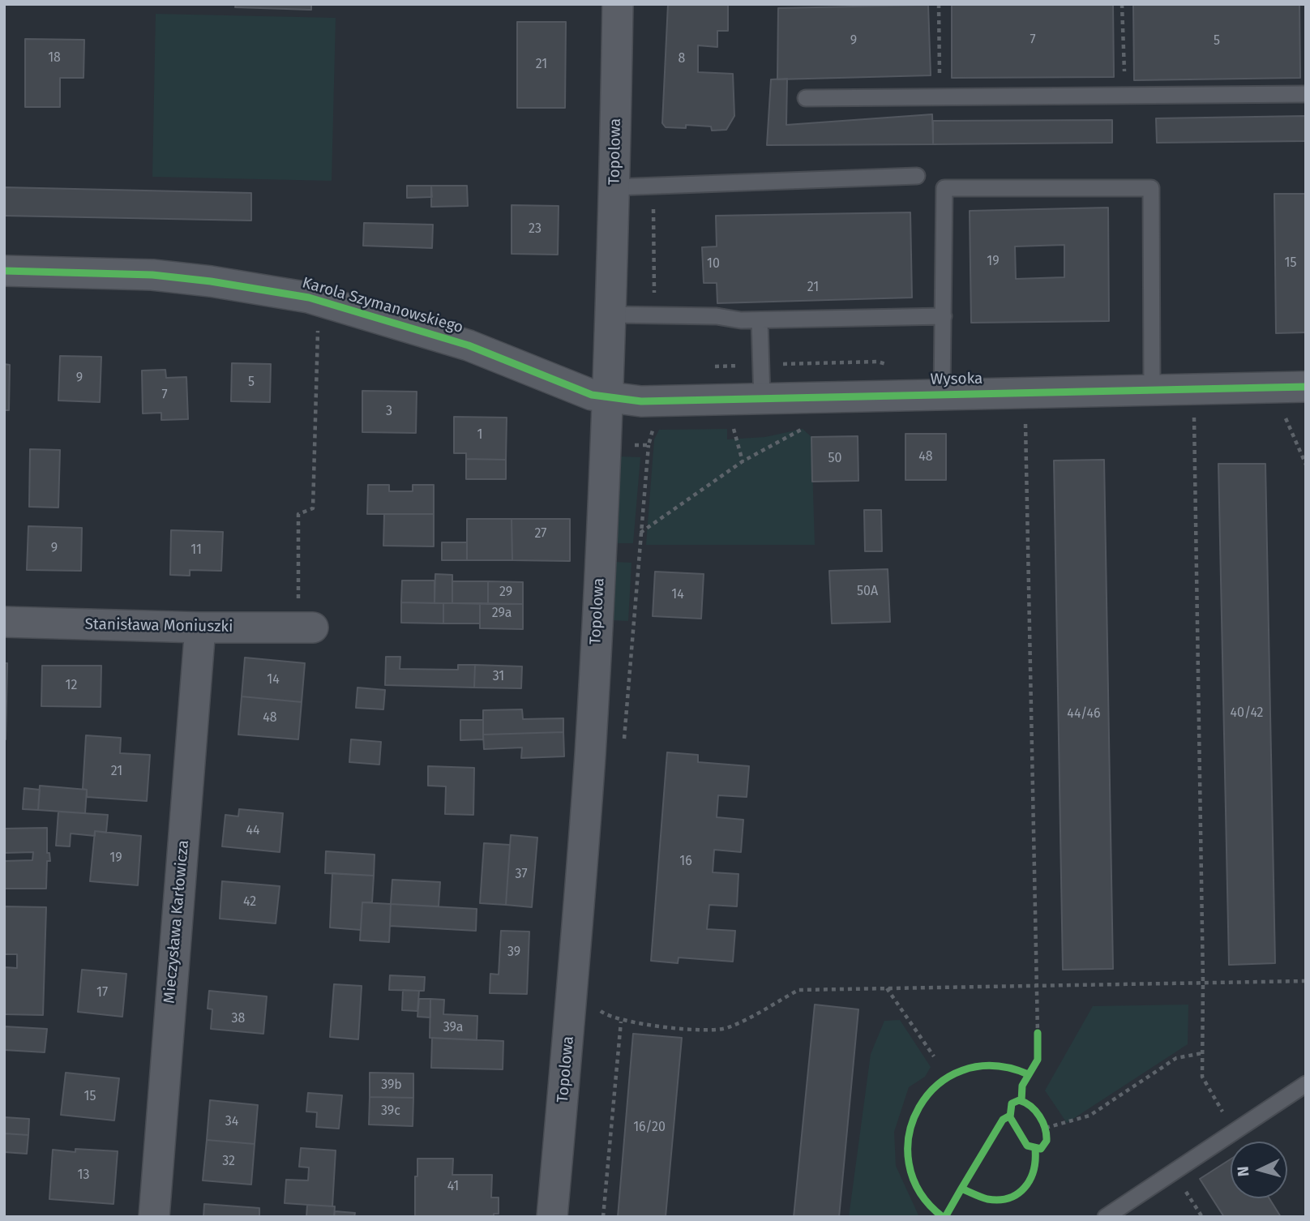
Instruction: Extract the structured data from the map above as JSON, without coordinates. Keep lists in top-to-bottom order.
{
  "streets": {
    "street": [
      "Topolowa",
      "Karola Szymanowskiego",
      "Wysoka",
      "Stanisława Moniuszki",
      "Mieczysława Karłowicza"
    ]
  },
  "crossings": [
    ["Topolowa", "Karola Szymanowskiego"],
    ["Topolowa", "Wysoka"],
    ["Karola Szymanowskiego", "Wysoka"],
    ["Stanisława Moniuszki", "Mieczysława Karłowicza"]
  ],
  "house_numbers": [
    "7",
    "9",
    "5",
    "18",
    "8",
    "21",
    "23",
    "19",
    "15",
    "10",
    "21",
    "9",
    "5",
    "7",
    "3",
    "1",
    "48",
    "50",
    "27",
    "9",
    "11",
    "50A",
    "29",
    "14",
    "29a",
    "31",
    "14",
    "12",
    "40/42",
    "44/46",
    "48",
    "21",
    "44",
    "19",
    "16",
    "37",
    "42",
    "39",
    "17",
    "38",
    "39a",
    "39b",
    "15",
    "39c",
    "34",
    "16/20",
    "32",
    "13",
    "41"
  ],
  "north": "left"
}
